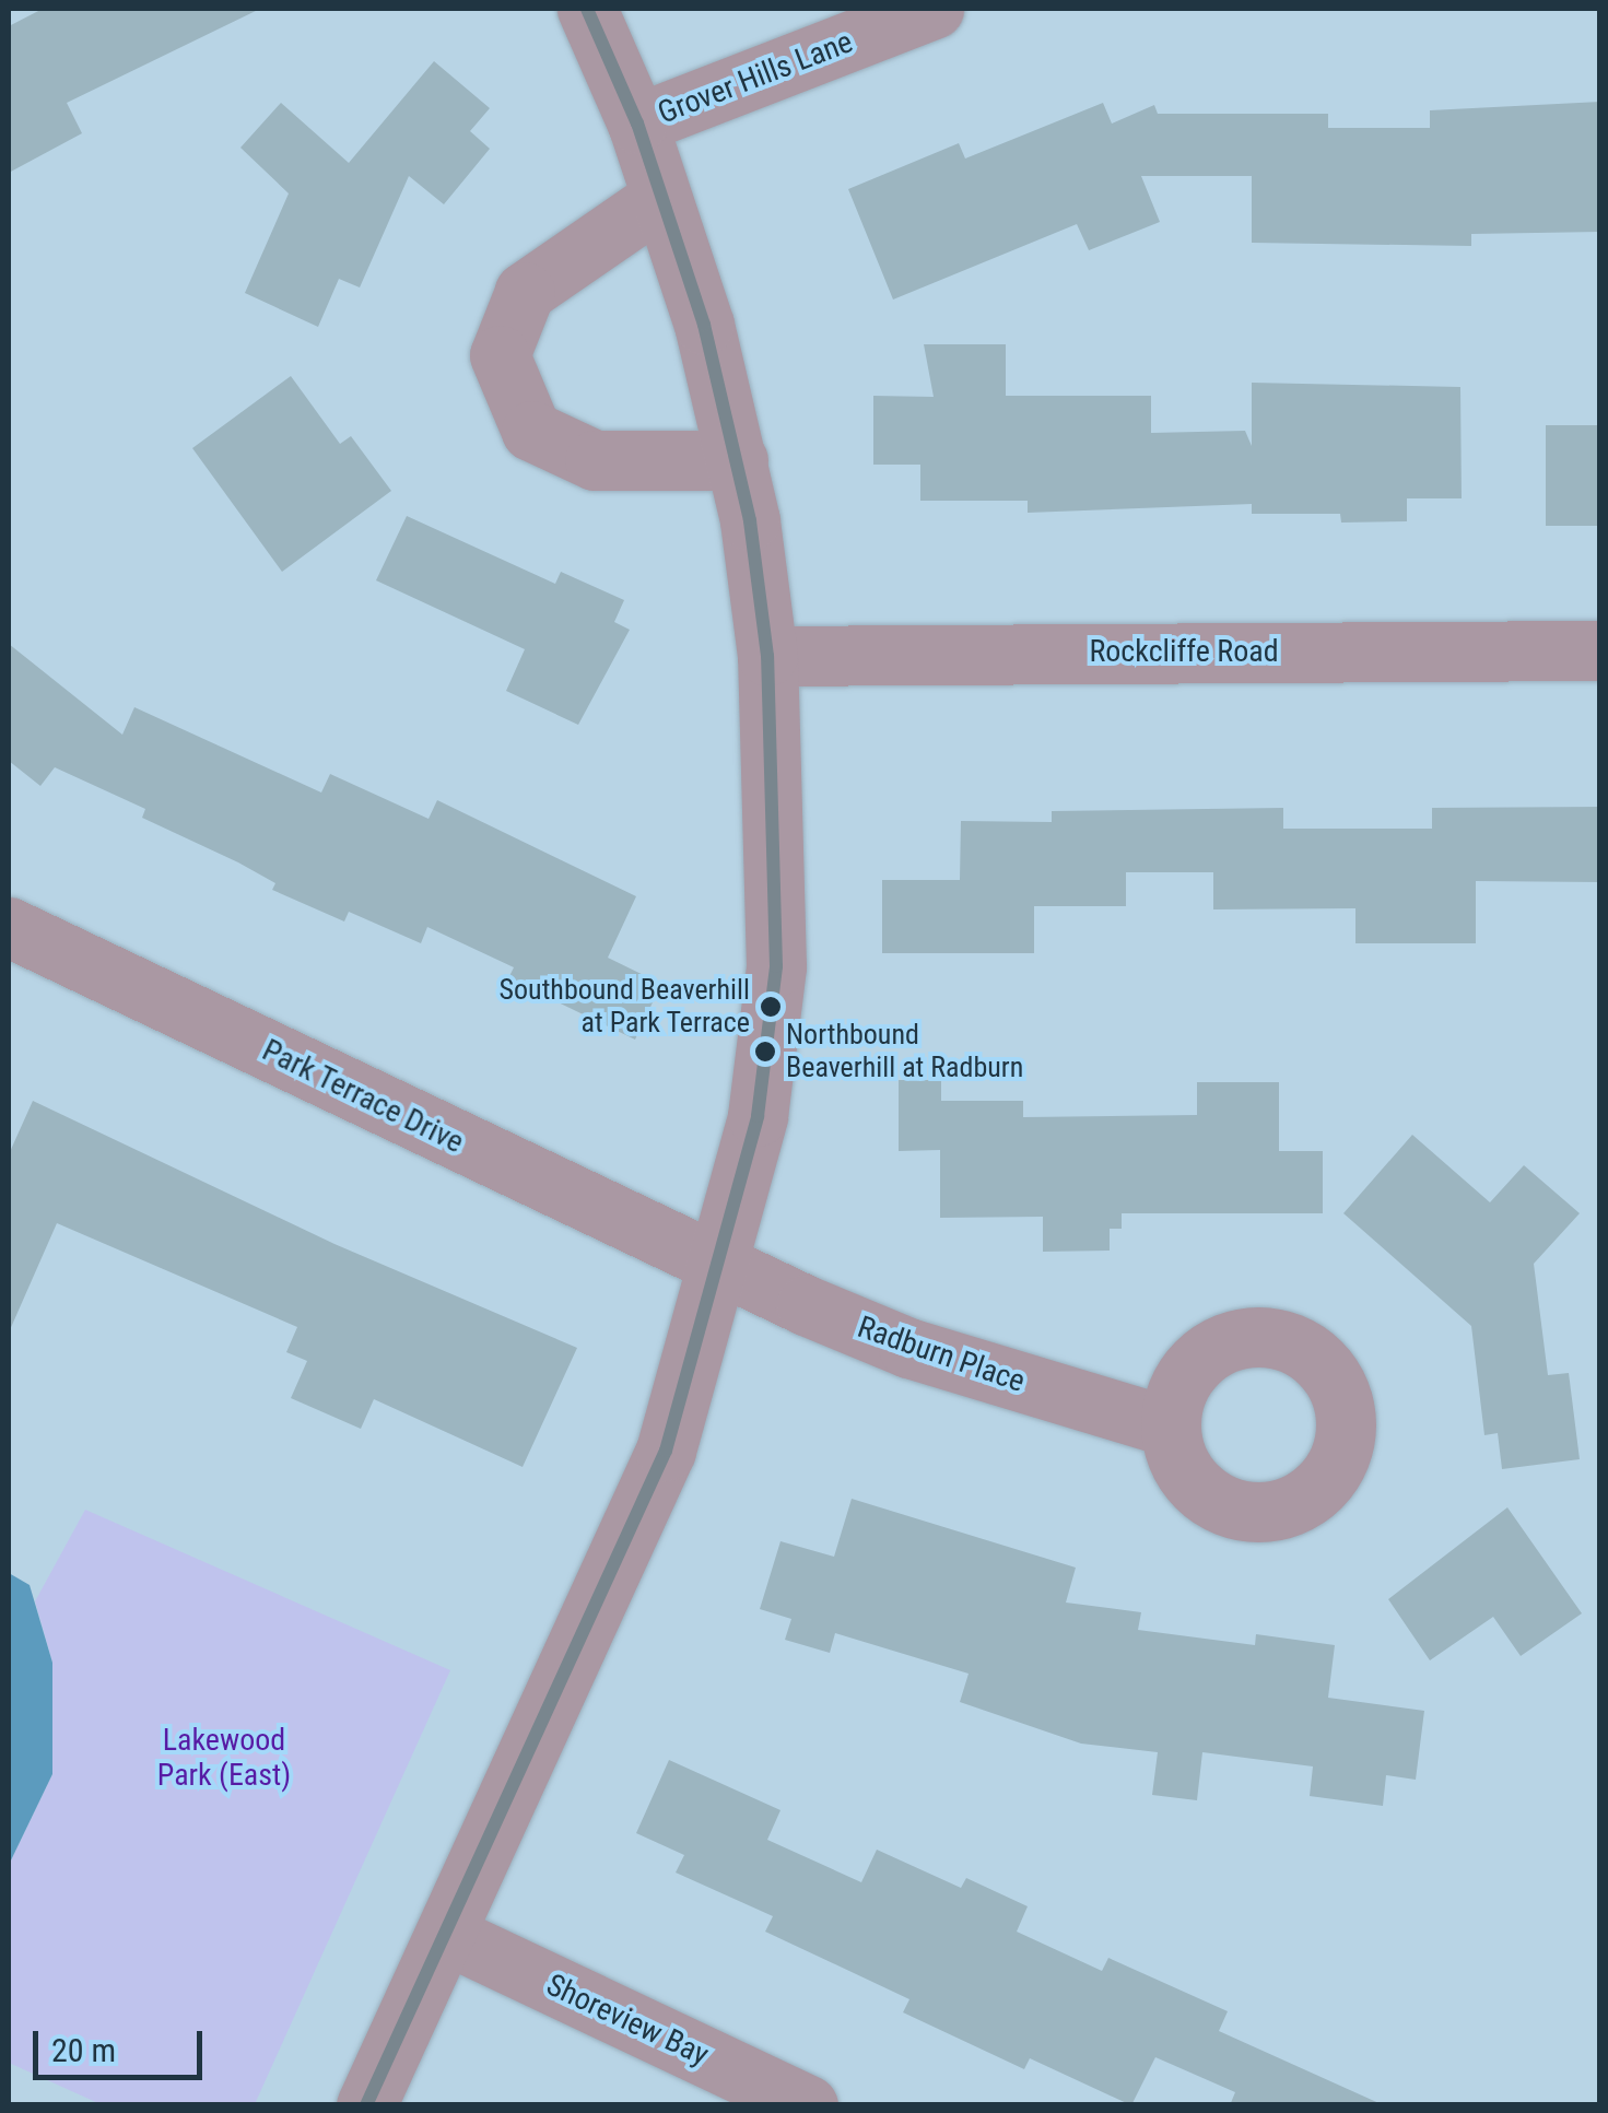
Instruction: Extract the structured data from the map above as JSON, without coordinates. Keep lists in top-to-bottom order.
{
  "streets": {
    "street": [
      "Grover Hills Lane",
      "Rockcliffe Road",
      "Park Terrace Drive",
      "Radburn Place",
      "Shoreview Bay"
    ]
  },
  "crossings": [
    ["Park Terrace Drive", "Radburn Place"]
  ],
  "parks": ["Lakewood Park (East)"],
  "places": ["Southbound Beaverhill at Park Terrace", "Northbound Beaverhill at Radburn"],
  "scale_bar": "20 m"
}
